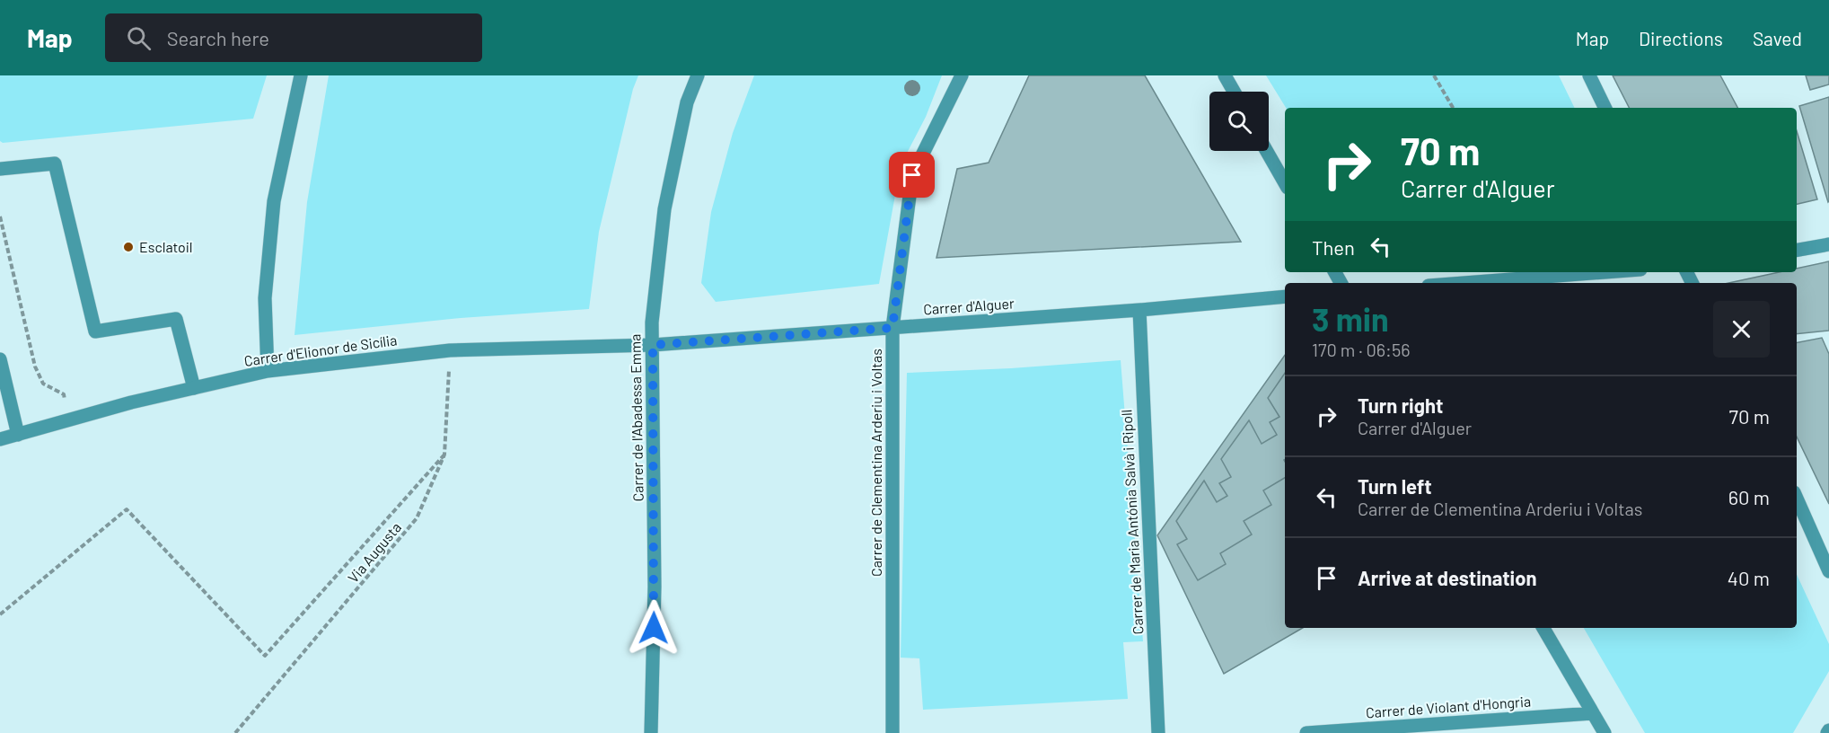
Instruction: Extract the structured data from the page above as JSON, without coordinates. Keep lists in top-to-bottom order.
{
  "streets": {
    "street": [
      "Carrer d'Alguer",
      "Carrer d'Elionor de Sicília",
      "Carrer de l'Abadessa Emma",
      "Carrer de Clementina Arderiu i Voltas",
      "Carrer de Maria Antónia Salvà i Ripoll",
      "Carrer de Violant d'Hongria"
    ],
    "path": ["Via Augusta"]
  },
  "crossings": [
    ["Carrer d'Alguer", "Carrer d'Elionor de Sicília"],
    ["Carrer d'Alguer", "Carrer de l'Abadessa Emma"],
    ["Carrer d'Alguer", "Carrer de Clementina Arderiu i Voltas"],
    ["Carrer d'Alguer", "Carrer de Maria Antónia Salvà i Ripoll"],
    ["Carrer d'Elionor de Sicília", "Carrer de l'Abadessa Emma"],
    ["Carrer d'Elionor de Sicília", "Via Augusta"]
  ],
  "places": ["Esclatoil"],
  "page": {
    "header": "Map",
    "search": "Search here",
    "nav": ["Map", "Directions", "Saved"],
    "turn": ["70 m", "Carrer d'Alguer"],
    "then": "Then",
    "heading": ["3 min", "170 m · 06:56"],
    "list": [
      {
        "name": "Turn right",
        "note": "Carrer d'Alguer",
        "value": "70 m"
      },
      {
        "name": "Turn left",
        "note": "Carrer de Clementina Arderiu i Voltas",
        "value": "60 m"
      },
      {
        "name": "Arrive at destination",
        "value": "40 m"
      }
    ]
  }
}
